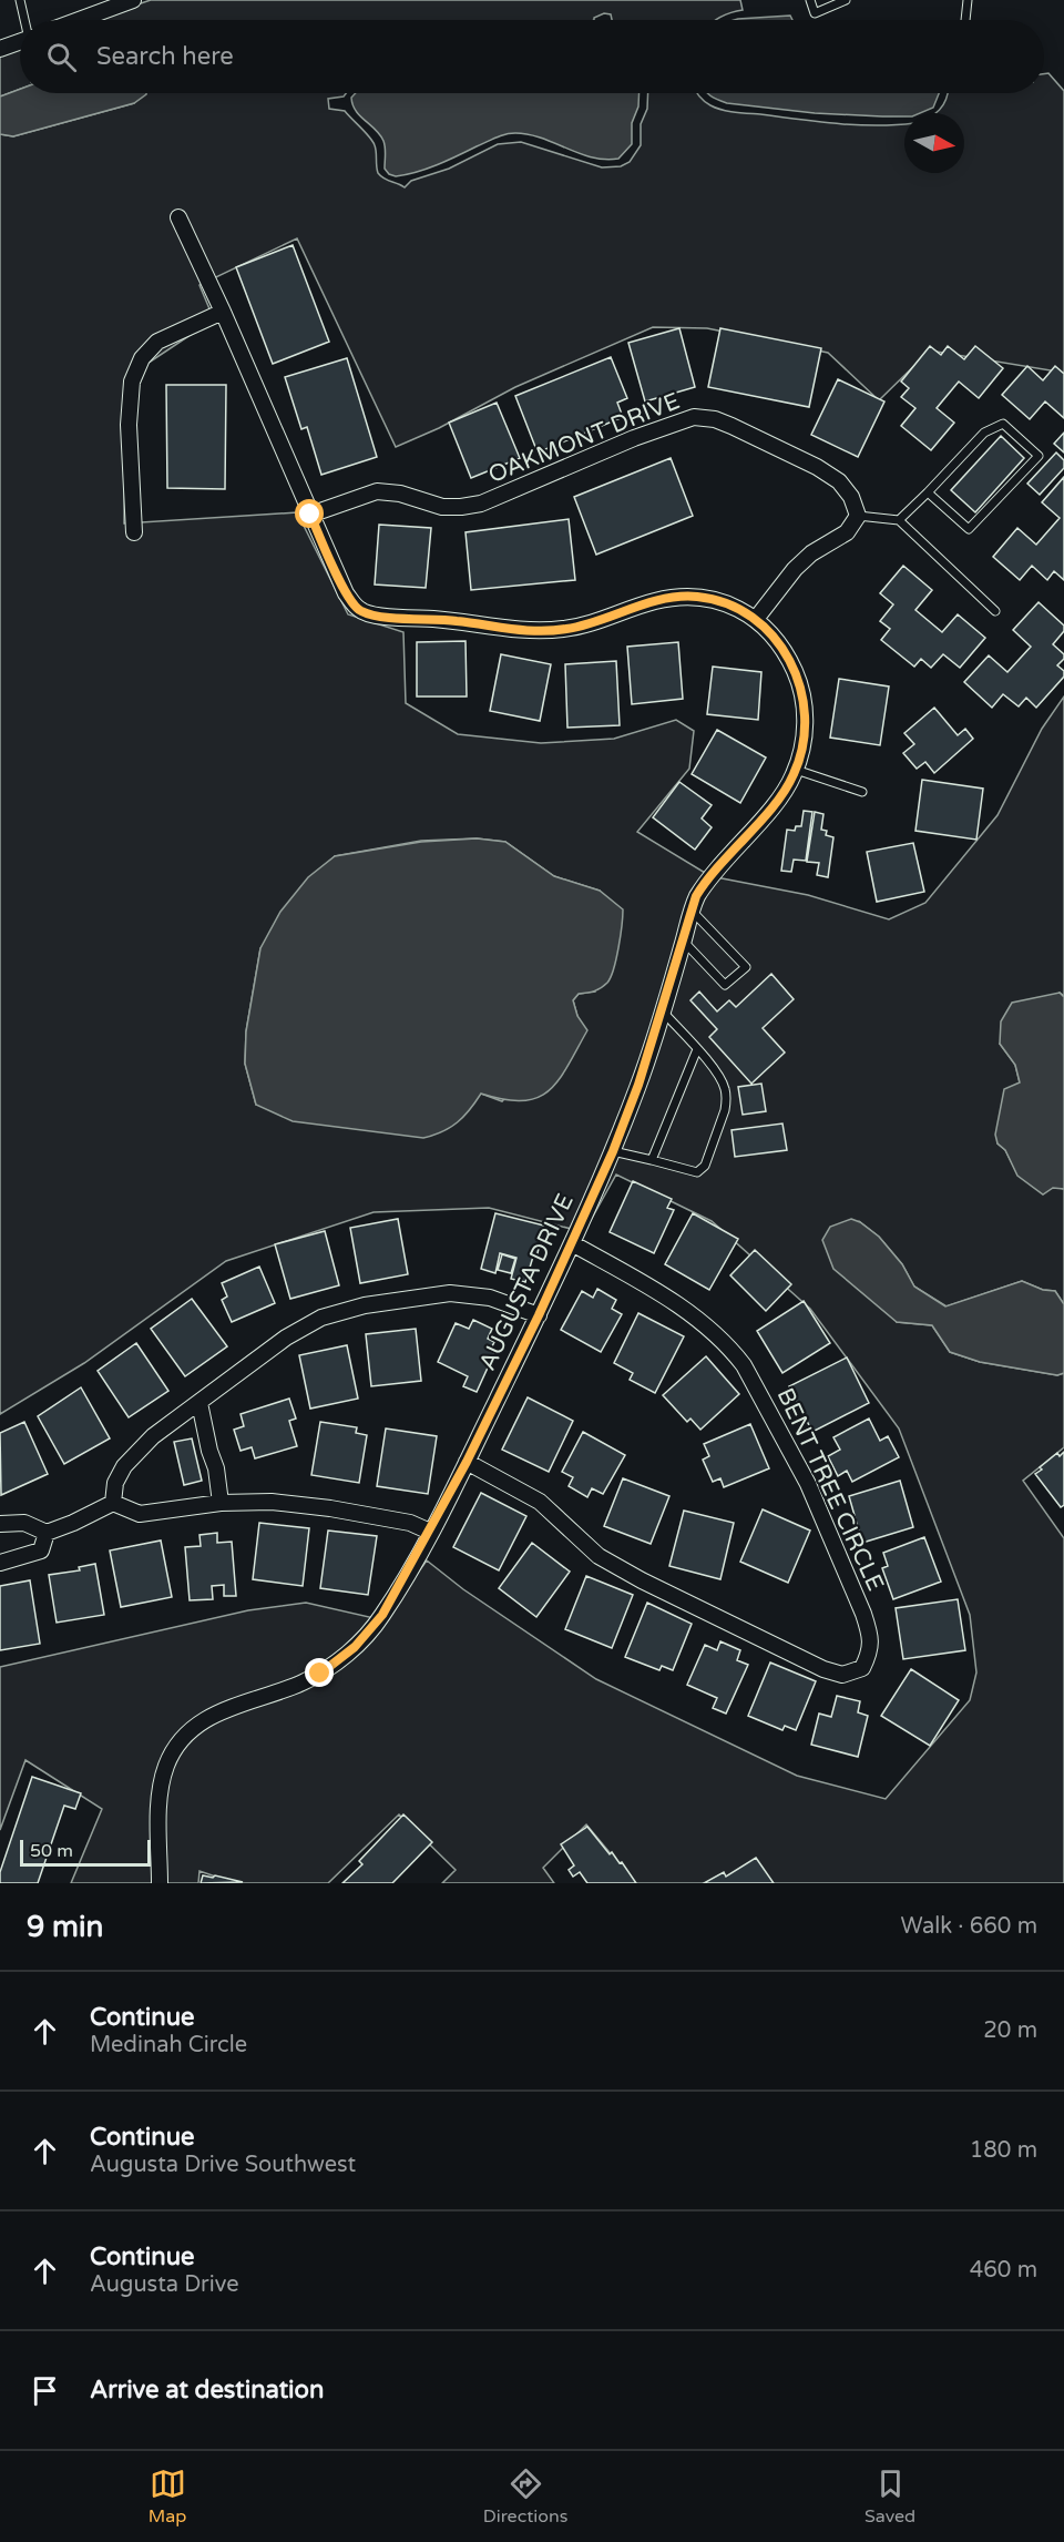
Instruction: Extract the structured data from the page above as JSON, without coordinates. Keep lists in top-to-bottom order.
{
  "streets": {
    "street": ["OAKMONT DRIVE", "AUGUSTA DRIVE", "BENT TREE CIRCLE"]
  },
  "crossings": [
    ["AUGUSTA DRIVE", "BENT TREE CIRCLE"]
  ],
  "scale_bar": "50 m",
  "north": "right",
  "page": {
    "search": "Search here",
    "scale": "50 m",
    "heading": ["9 min", "Walk · 660 m"],
    "list": [
      ["Continue", "Medinah Circle", "20 m"],
      ["Continue", "Augusta Drive Southwest", "180 m"],
      ["Continue", "Augusta Drive", "460 m"],
      "Arrive at destination"
    ],
    "nav": ["Map", "Directions", "Saved"]
  }
}
